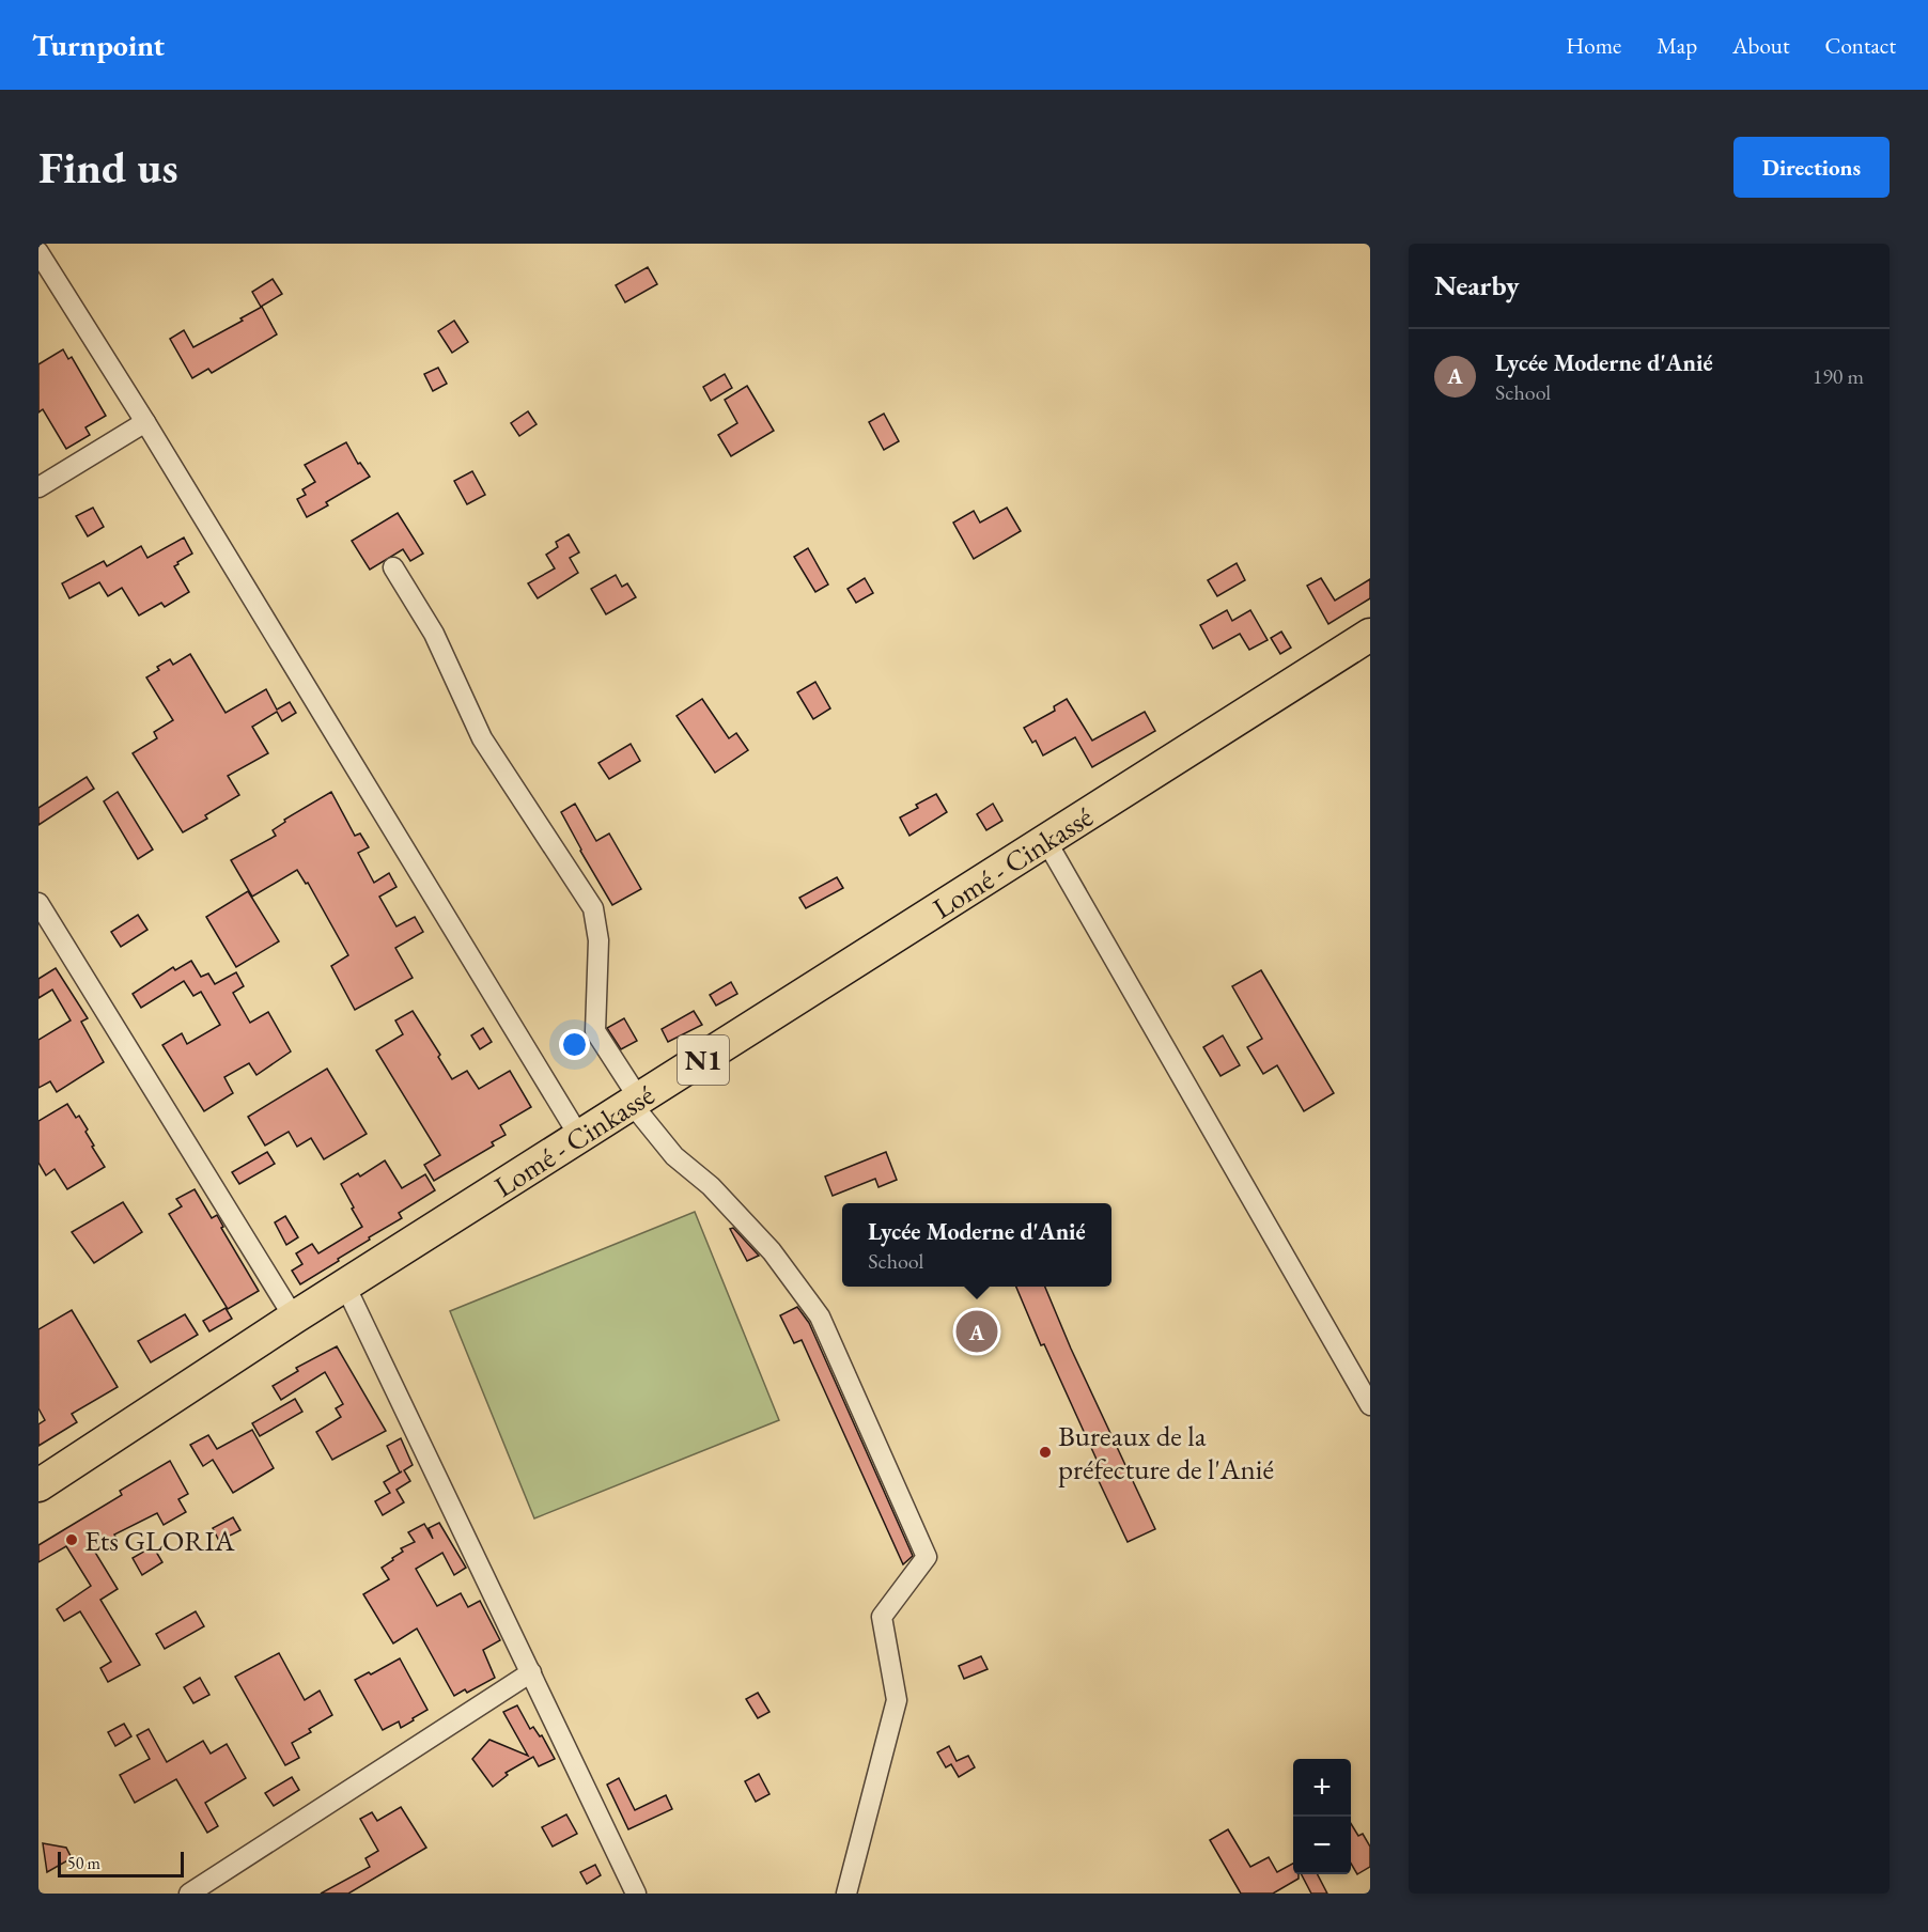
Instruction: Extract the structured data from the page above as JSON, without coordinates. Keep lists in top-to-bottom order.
{
  "streets": {
    "highway": ["Lomé - Cinkassé", "N1"]
  },
  "places": ["Bureaux de la préfecture de l'Anié", "Ets GLORIA"],
  "scale_bar": "50 m",
  "page": {
    "header": "Turnpoint",
    "nav": [
      "Home",
      "Map",
      "About",
      "Contact"
    ],
    "buttons": "Directions",
    "title": "Find us",
    "heading": "Nearby",
    "list": [
      {
        "mark": "A",
        "name": "Lycée Moderne d'Anié",
        "note": "School",
        "value": "190 m"
      }
    ],
    "popup": ["Lycée Moderne d'Anié", "School"],
    "pins": "A",
    "map_buttons": ["+", "−"],
    "scale": "50 m"
  }
}
